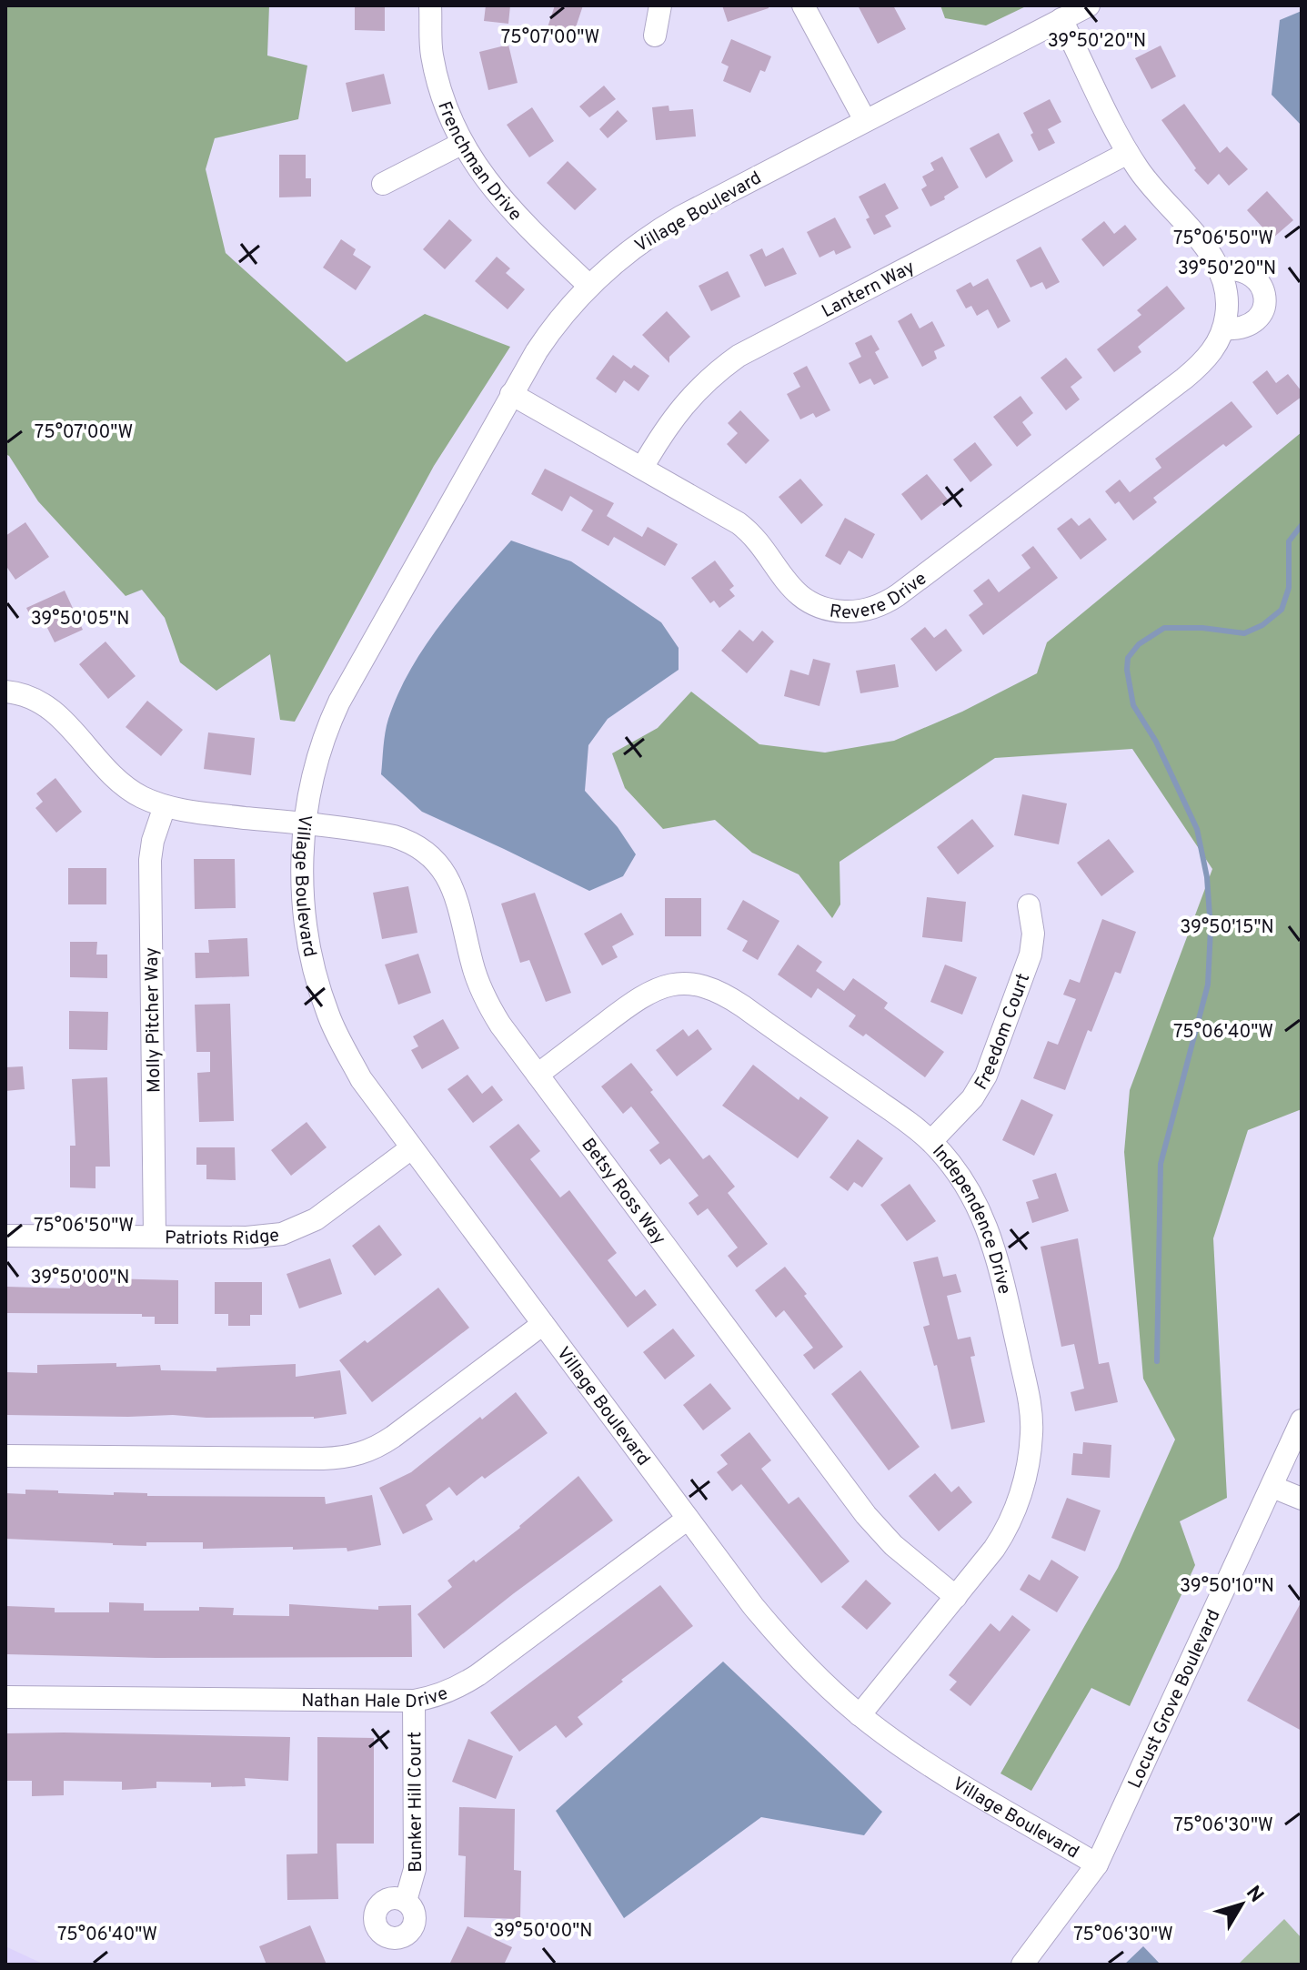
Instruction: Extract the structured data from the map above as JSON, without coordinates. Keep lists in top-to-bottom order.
{
  "streets": {
    "street": [
      "Frenchman Drive",
      "Village Boulevard",
      "Lantern Way",
      "Revere Drive",
      "Molly Pitcher Way",
      "Freedom Court",
      "Betsy Ross Way",
      "Independence Drive",
      "Patriots Ridge",
      "Nathan Hale Drive",
      "Locust Grove Boulevard",
      "Bunker Hill Court"
    ]
  },
  "crossings": [
    ["Frenchman Drive", "Village Boulevard"],
    ["Village Boulevard", "Revere Drive"],
    ["Village Boulevard", "Betsy Ross Way"],
    ["Village Boulevard", "Independence Drive"],
    ["Village Boulevard", "Patriots Ridge"],
    ["Village Boulevard", "Nathan Hale Drive"],
    ["Village Boulevard", "Locust Grove Boulevard"],
    ["Lantern Way", "Revere Drive"],
    ["Molly Pitcher Way", "Patriots Ridge"],
    ["Freedom Court", "Independence Drive"],
    ["Betsy Ross Way", "Independence Drive"],
    ["Nathan Hale Drive", "Bunker Hill Court"]
  ],
  "north": "top right",
  "coordinates": [
    "75°07'00\"W",
    "39°50'20\"N",
    "75°06'50\"W",
    "39°50'05\"N",
    "39°50'15\"N",
    "75°06'40\"W",
    "39°50'00\"N",
    "39°50'10\"N",
    "75°06'30\"W"
  ]
}
